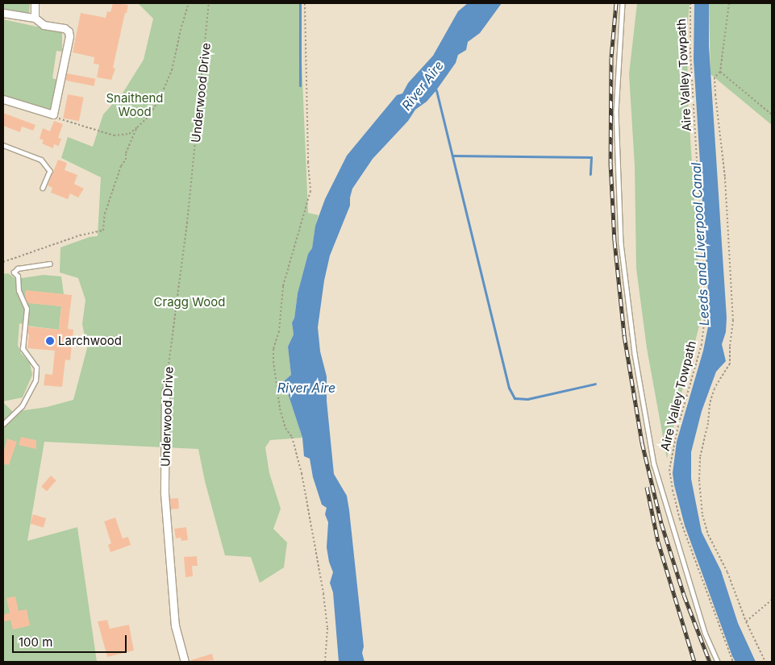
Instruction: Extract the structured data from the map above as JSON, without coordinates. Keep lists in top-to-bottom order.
{
  "streets": {
    "street": ["Underwood Drive"],
    "path": ["Aire Valley Towpath"]
  },
  "water": ["River Aire", "Leeds and Liverpool Canal"],
  "parks": ["Snaithend Wood", "Cragg Wood"],
  "places": ["Larchwood"],
  "scale_bar": "100 m"
}
